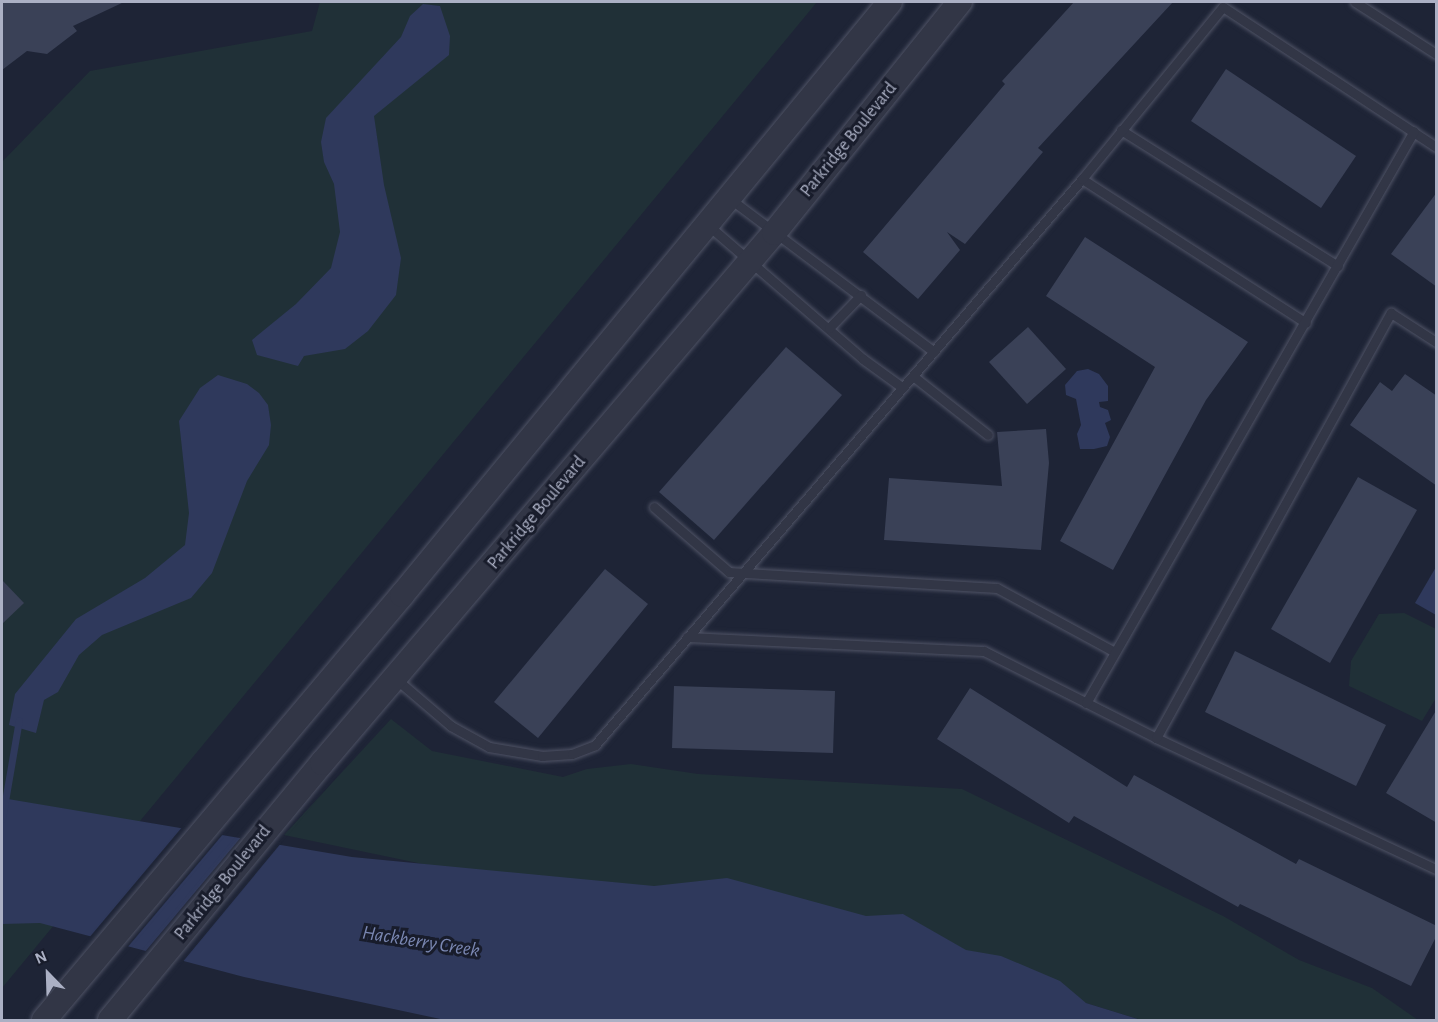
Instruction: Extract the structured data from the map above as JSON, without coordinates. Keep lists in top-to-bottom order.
{
  "streets": {
    "street": ["Parkridge Boulevard"]
  },
  "water": ["Hackberry Creek"],
  "north": "top left"
}
